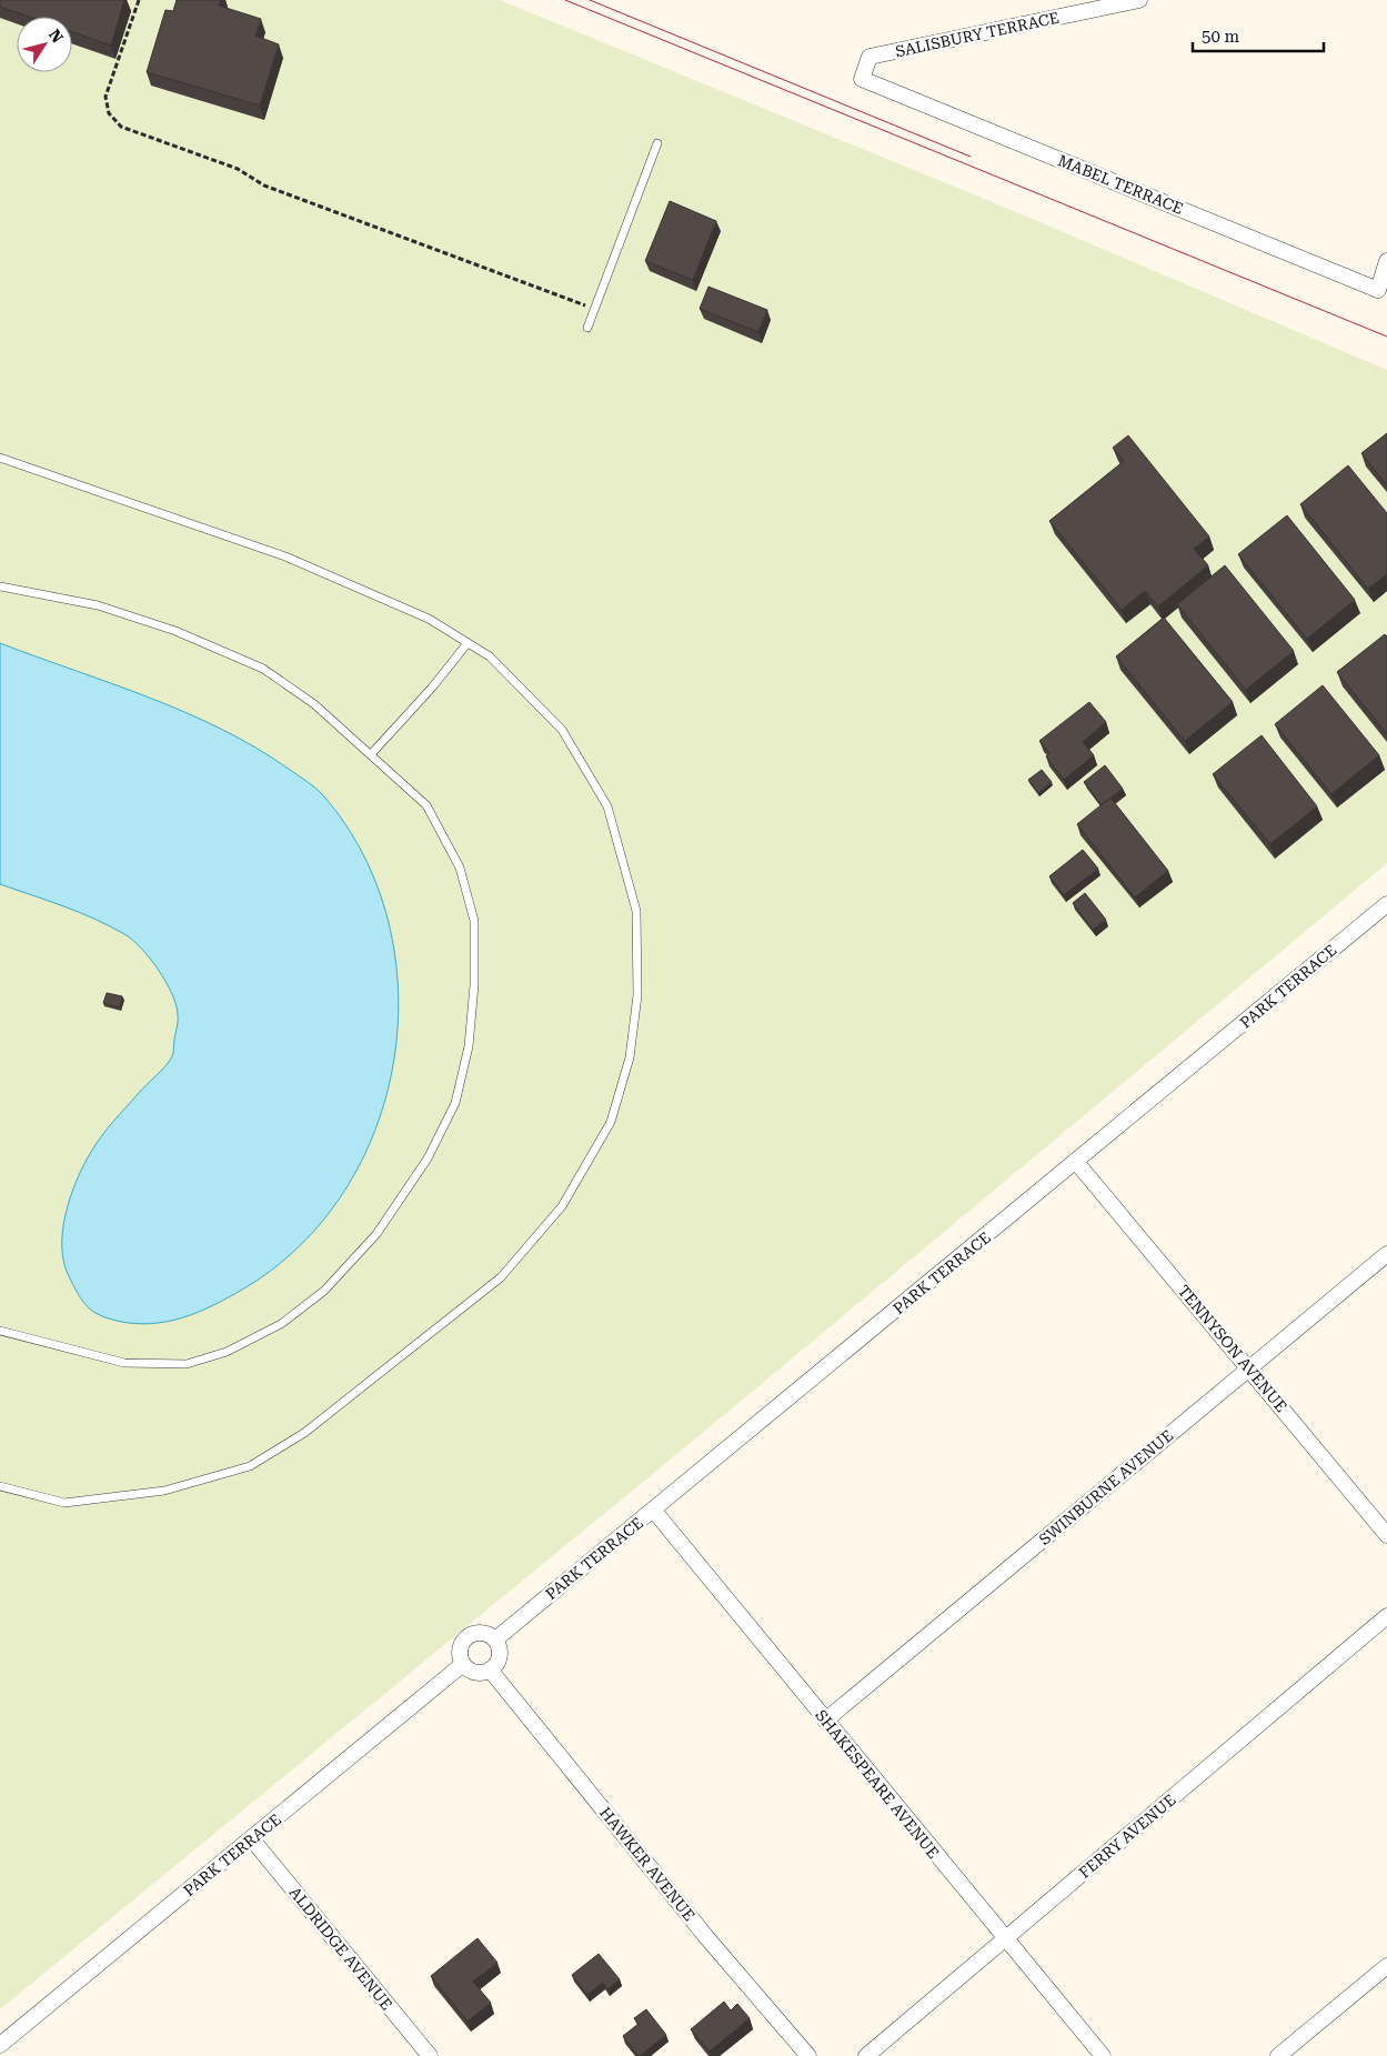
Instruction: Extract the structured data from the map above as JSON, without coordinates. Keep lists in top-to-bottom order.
{
  "streets": {
    "street": [
      "SALISBURY TERRACE",
      "MABEL TERRACE",
      "PARK TERRACE",
      "TENNYSON AVENUE",
      "SWINBURNE AVENUE",
      "SHAKESPEARE AVENUE",
      "FERRY AVENUE",
      "HAWKER AVENUE",
      "ALDRIDGE AVENUE"
    ]
  },
  "crossings": [
    ["SALISBURY TERRACE", "MABEL TERRACE"],
    ["PARK TERRACE", "TENNYSON AVENUE"],
    ["PARK TERRACE", "SHAKESPEARE AVENUE"],
    ["PARK TERRACE", "HAWKER AVENUE"],
    ["PARK TERRACE", "ALDRIDGE AVENUE"],
    ["TENNYSON AVENUE", "SWINBURNE AVENUE"],
    ["SWINBURNE AVENUE", "SHAKESPEARE AVENUE"],
    ["SHAKESPEARE AVENUE", "FERRY AVENUE"]
  ],
  "scale_bar": "50 m",
  "north": "top right"
}
